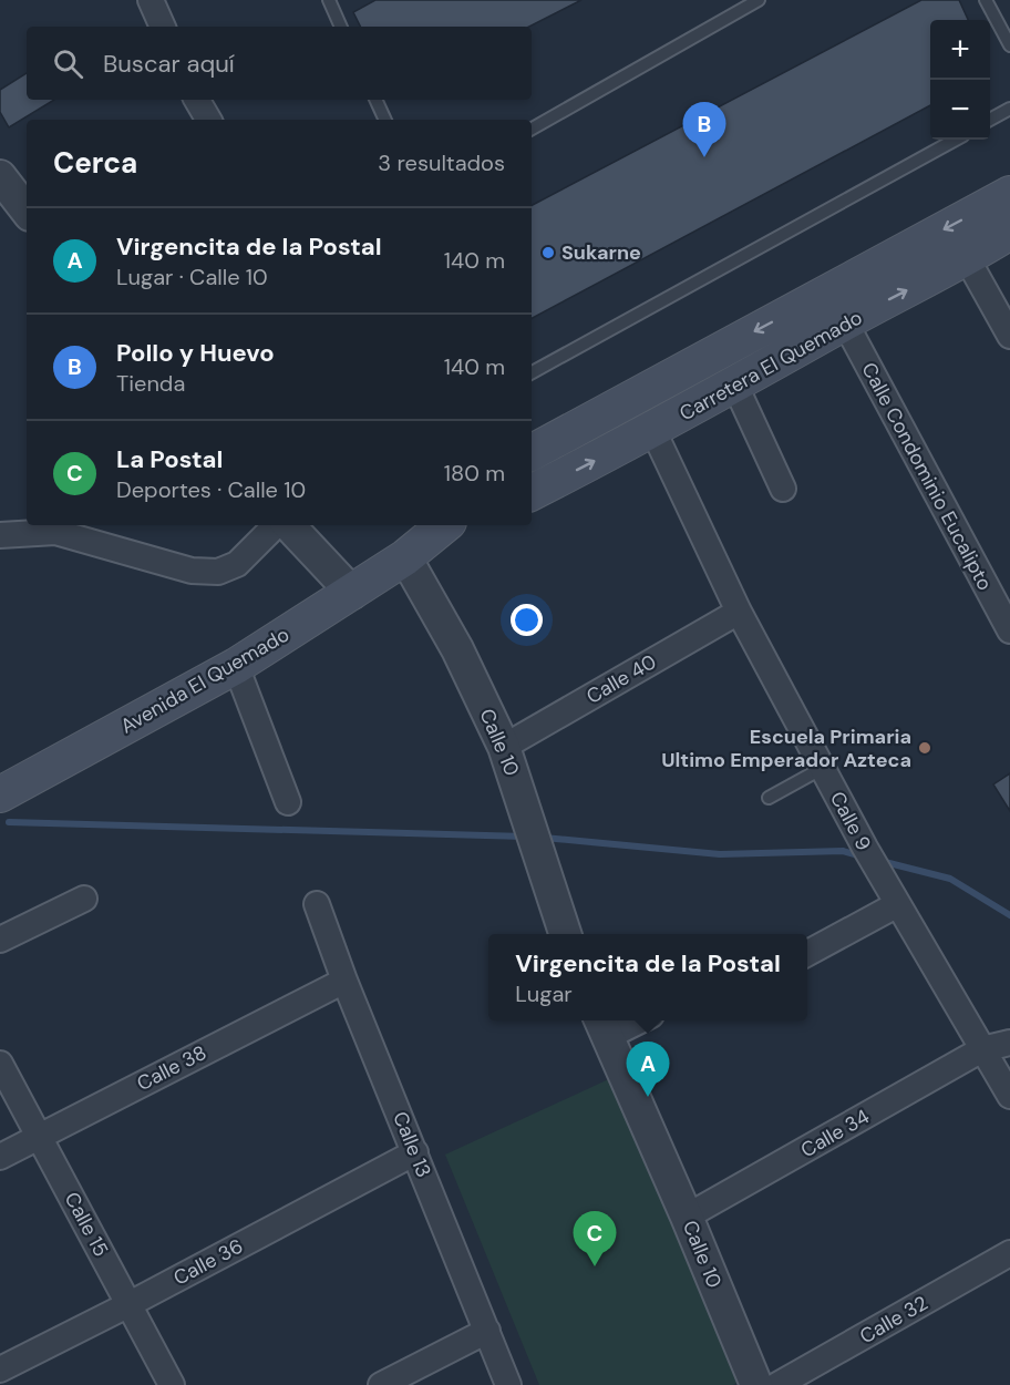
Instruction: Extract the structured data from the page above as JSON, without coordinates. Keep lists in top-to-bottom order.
{
  "streets": {
    "main road": ["Carretera El Quemado", "Avenida El Quemado"],
    "street": [
      "Calle Condominio Eucalipto",
      "Calle 40",
      "Calle 10",
      "Calle 9",
      "Calle 38",
      "Calle 34",
      "Calle 13",
      "Calle 15",
      "Calle 36",
      "Calle 32"
    ]
  },
  "crossings": [
    ["Carretera El Quemado", "Calle Condominio Eucalipto"],
    ["Carretera El Quemado", "Calle 9"],
    ["Calle 40", "Calle 10"],
    ["Calle 40", "Calle 9"],
    ["Avenida El Quemado", "Calle 10"],
    ["Calle 10", "Calle 34"],
    ["Calle 9", "Calle 34"],
    ["Calle 38", "Calle 13"],
    ["Calle 38", "Calle 15"],
    ["Calle 13", "Calle 36"],
    ["Calle 15", "Calle 36"]
  ],
  "places": ["Sukarne", "Escuela Primaria Ultimo Emperador Azteca"],
  "page": {
    "map_buttons": ["+", "−"],
    "search": "Buscar aquí",
    "pins": ["B", "A", "C"],
    "heading": ["Cerca", "3 resultados"],
    "list": [
      {
        "mark": "A",
        "name": "Virgencita de la Postal",
        "note": "Lugar · Calle 10",
        "value": "140 m"
      },
      {
        "mark": "B",
        "name": "Pollo y Huevo",
        "note": "Tienda",
        "value": "140 m"
      },
      {
        "mark": "C",
        "name": "La Postal",
        "note": "Deportes · Calle 10",
        "value": "180 m"
      }
    ],
    "popup": ["Virgencita de la Postal", "Lugar"]
  }
}
